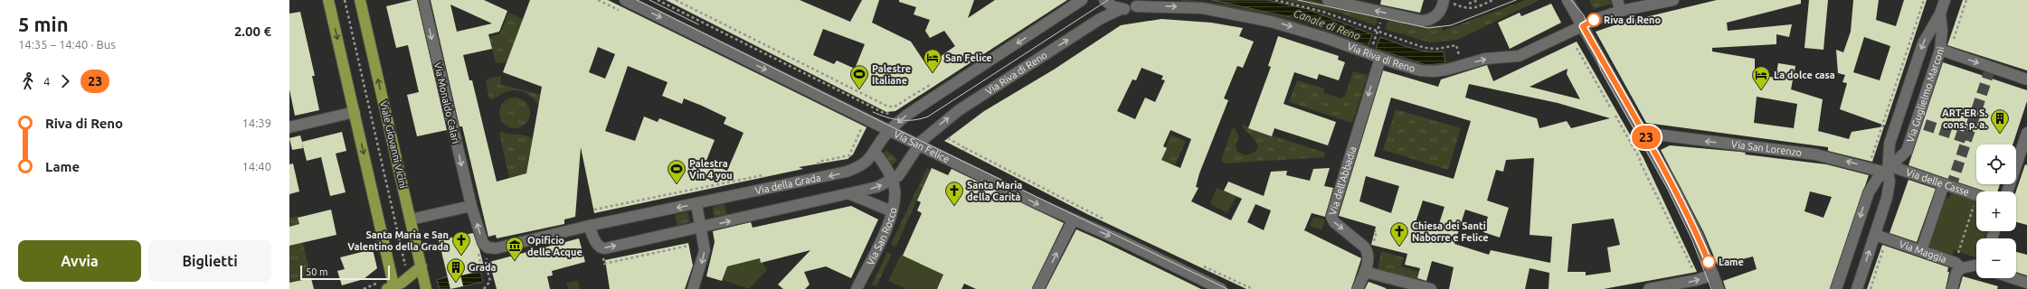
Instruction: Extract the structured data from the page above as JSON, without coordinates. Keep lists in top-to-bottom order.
{
  "streets": {
    "main road": ["Viale Giovanni Vicini"],
    "street": [
      "Via Riva di Reno",
      "Via Guglielmo Marconi",
      "Via Monaldo Calari",
      "Via San Felice",
      "Via San Lorenzo",
      "Via dell'Abbadia",
      "Via delle Casse",
      "Via della Grada",
      "Via San Rocco",
      "Via Maggia"
    ]
  },
  "crossings": [
    ["Via Riva di Reno", "Via San Felice"],
    ["Via Riva di Reno", "Via dell'Abbadia"],
    ["Via Guglielmo Marconi", "Via San Lorenzo"],
    ["Via Guglielmo Marconi", "Via delle Casse"],
    ["Via Guglielmo Marconi", "Via Maggia"],
    ["Via Monaldo Calari", "Via della Grada"],
    ["Via San Felice", "Via della Grada"],
    ["Via San Lorenzo", "Via delle Casse"]
  ],
  "one_way": ["Via San Felice", "Via San Lorenzo", "Via dell'Abbadia"],
  "water": ["Canale di Reno"],
  "places": {
    "other": ["Riva di Reno", "Lame"],
    "hotel": ["San Felice", "La dolce casa"],
    "sports": ["Palestre Italiane", "Palestra Vin 4 you"],
    "building": ["ART-ER S. cons. p. a.", "Grada"],
    "church": ["Santa Maria della Carità", "Chiesa dei Santi Naborre e Felice", "Santa Maria e San Valentino della Grada"],
    "museum": ["Opificio delle Acque"]
  },
  "lines": ["bus line 23"],
  "scale_bar": "50 m",
  "page": {
    "heading": ["5 min", "14:35 – 14:40 · Bus", "2.00 €"],
    "on_map": "23",
    "legs": ["4", "23"],
    "list": [
      {
        "name": "Riva di Reno",
        "value": "14:39"
      },
      {
        "name": "Lame",
        "value": "14:40"
      }
    ],
    "map_buttons": ["+", "−"],
    "buttons": ["Avvia", "Biglietti"],
    "scale": "50 m"
  }
}
